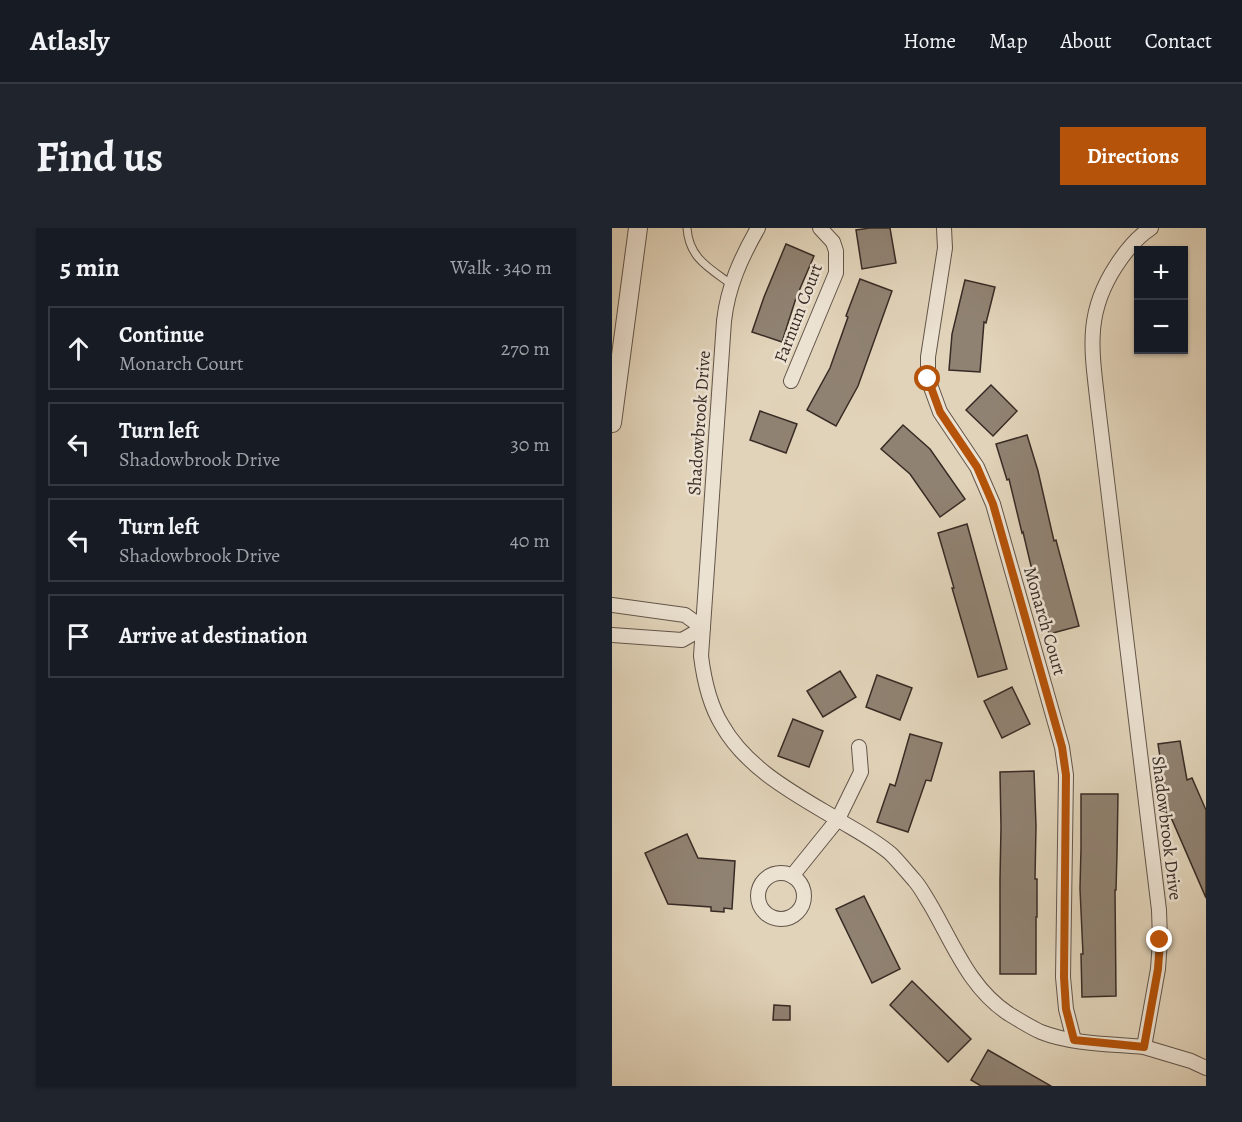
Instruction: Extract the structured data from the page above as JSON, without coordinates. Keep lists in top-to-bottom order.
{
  "streets": {
    "street": ["Farnum Court", "Shadowbrook Drive", "Monarch Court"]
  },
  "crossings": [
    ["Shadowbrook Drive", "Monarch Court"]
  ],
  "page": {
    "header": "Atlasly",
    "nav": [
      "Home",
      "Map",
      "About",
      "Contact"
    ],
    "buttons": "Directions",
    "title": "Find us",
    "heading": ["5 min", "Walk · 340 m"],
    "map_buttons": ["+", "−"],
    "list": [
      ["Continue", "Monarch Court", "270 m"],
      ["Turn left", "Shadowbrook Drive", "30 m"],
      ["Turn left", "Shadowbrook Drive", "40 m"],
      "Arrive at destination"
    ]
  }
}
